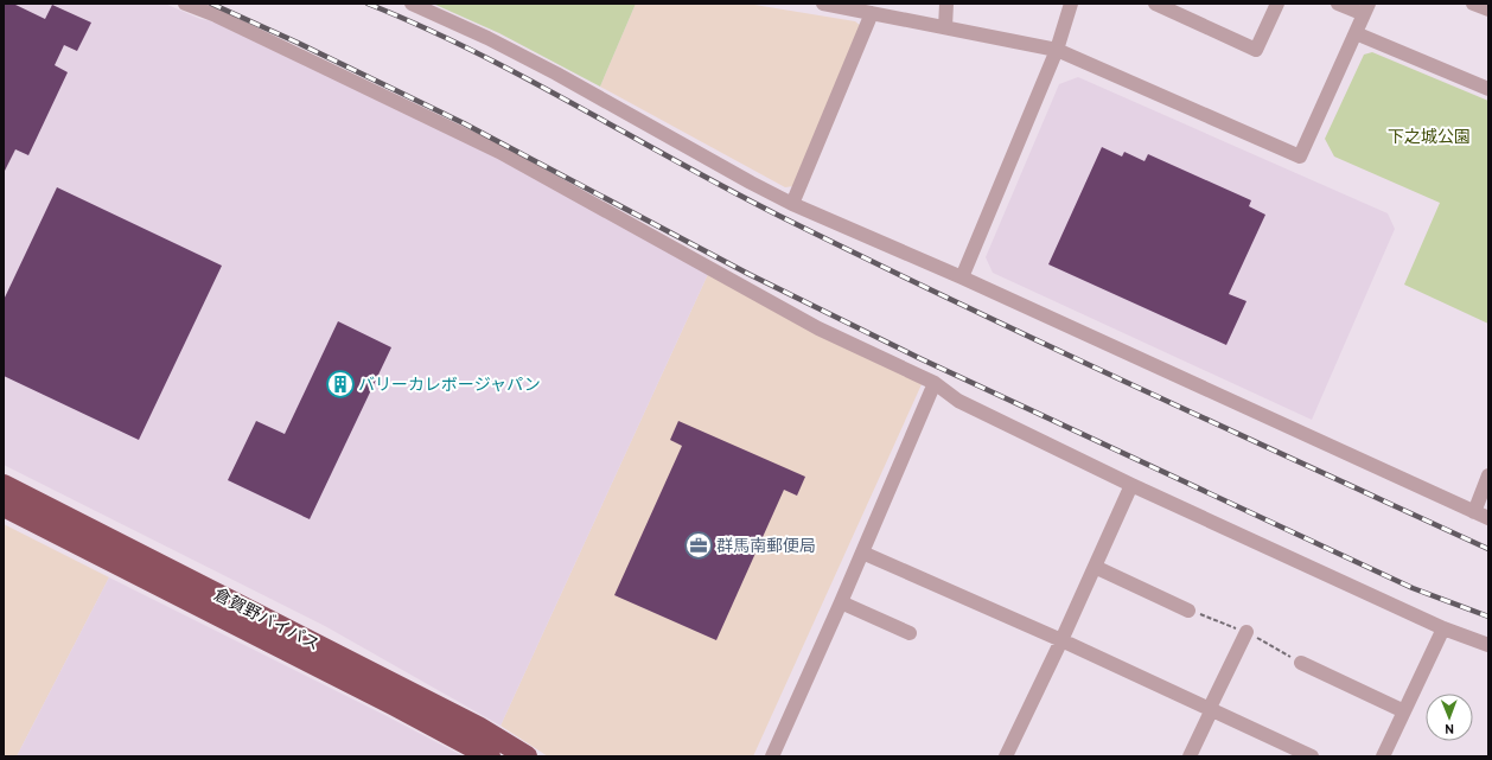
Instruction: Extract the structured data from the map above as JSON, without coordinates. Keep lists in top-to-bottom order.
{
  "streets": {
    "highway": ["倉賀野バイパス"]
  },
  "parks": ["下之城公園"],
  "places": {
    "building": ["バリーカレボージャパン"],
    "office": ["群馬南郵便局"]
  },
  "north": "bottom"
}
